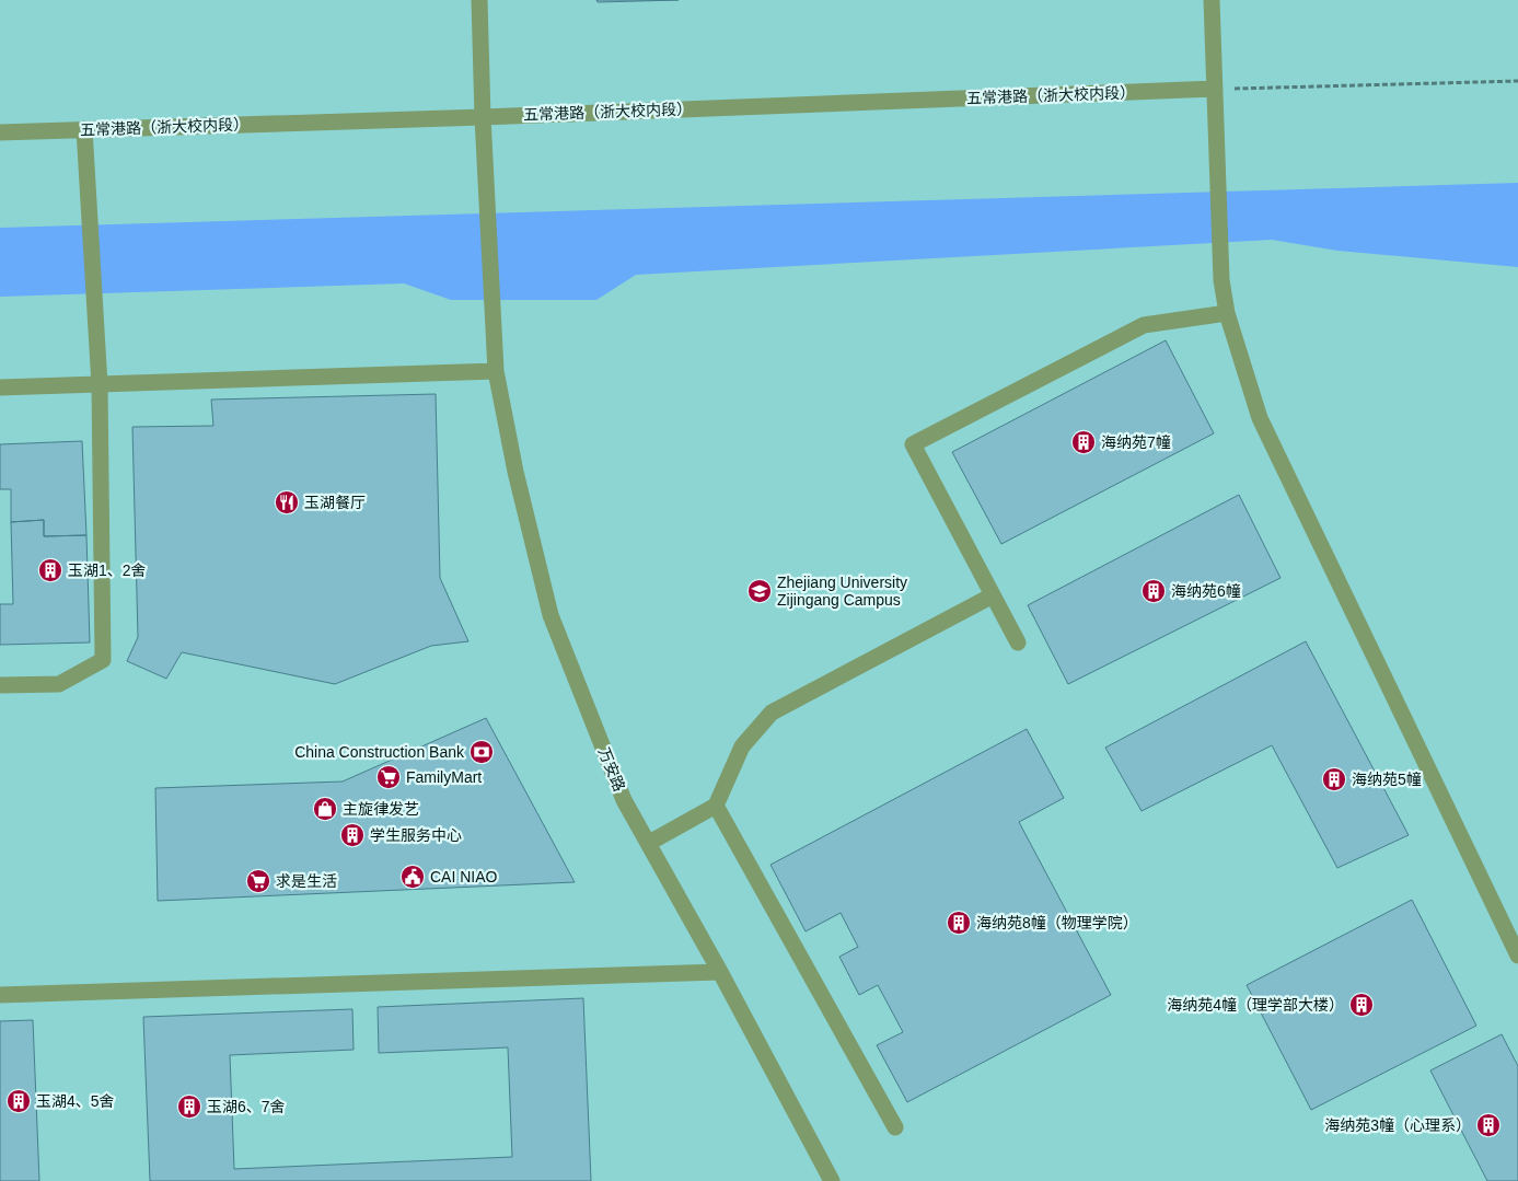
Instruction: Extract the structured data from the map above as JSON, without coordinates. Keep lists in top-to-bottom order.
{
  "streets": {
    "street": ["五常港路（浙大校内段）", "万安路"]
  },
  "crossings": [
    ["五常港路（浙大校内段）", "万安路"]
  ],
  "places": {
    "building": [
      "海纳苑7幢",
      "玉湖1、2舍",
      "海纳苑6幢",
      "海纳苑5幢",
      "学生服务中心",
      "海纳苑8幢（物理学院）",
      "海纳苑4幢（理学部大楼）",
      "玉湖4、5舍",
      "玉湖6、7舍",
      "海纳苑3幢（心理系）"
    ],
    "restaurant": ["玉湖餐厅"],
    "school or university": ["Zhejiang University Zijingang Campus"],
    "bank": ["China Construction Bank"],
    "supermarket": ["FamilyMart", "求是生活"],
    "shop": ["主旋律发艺"],
    "public building": ["CAI NIAO"]
  }
}
